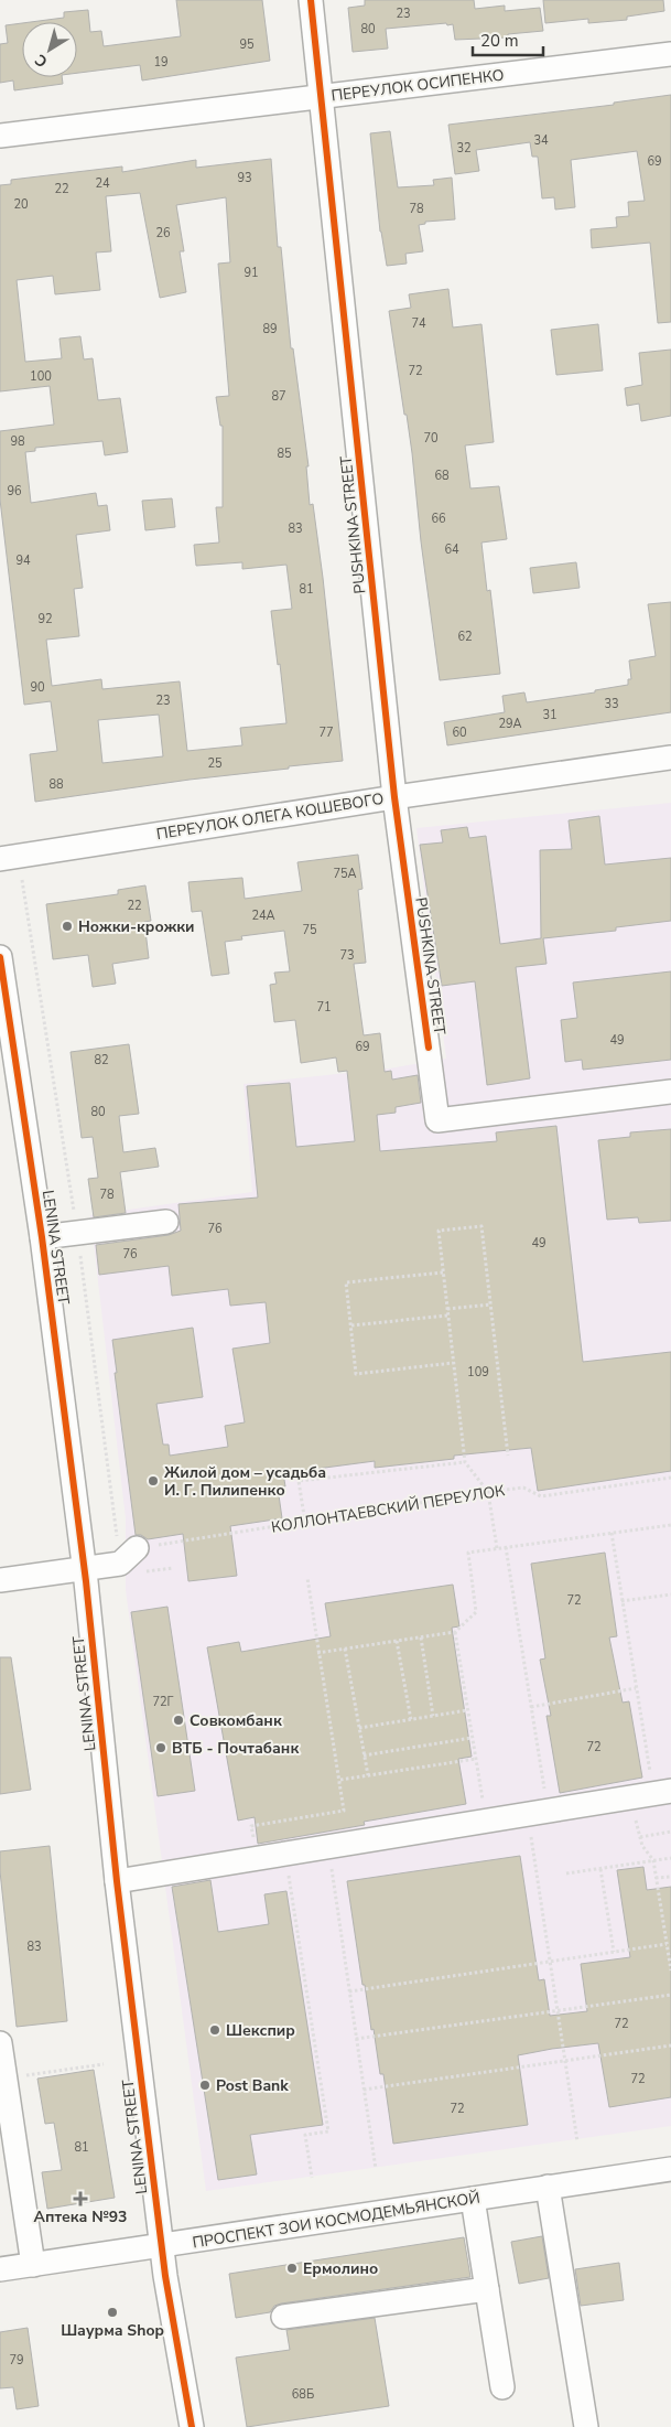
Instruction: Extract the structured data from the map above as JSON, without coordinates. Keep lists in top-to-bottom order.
{
  "streets": {
    "street": [
      "ПЕРЕУЛОК ОСИПЕНКО",
      "PUSHKINA STREET",
      "ПЕРЕУЛОК ОЛЕГА КОШЕВОГО",
      "LENINA STREET",
      "ПРОСПЕКТ ЗОИ КОСМОДЕМЬЯНСКОЙ"
    ],
    "path": ["КОЛЛОНТАЕВСКИЙ ПЕРЕУЛОК"]
  },
  "crossings": [
    ["ПЕРЕУЛОК ОСИПЕНКО", "PUSHKINA STREET"],
    ["PUSHKINA STREET", "ПЕРЕУЛОК ОЛЕГА КОШЕВОГО"],
    ["LENINA STREET", "ПРОСПЕКТ ЗОИ КОСМОДЕМЬЯНСКОЙ"]
  ],
  "places": {
    "other": [
      "Ножки-крожки",
      "Жилой дом – усадьба И. Г. Пилипенко",
      "Совкомбанк",
      "ВТБ - Почтабанк",
      "Шекспир",
      "Post Bank",
      "Ермолино",
      "Шаурма Shop"
    ],
    "health": ["Аптека №93"]
  },
  "house_numbers": [
    "23",
    "80",
    "95",
    "19",
    "34",
    "32",
    "69",
    "93",
    "24",
    "22",
    "20",
    "78",
    "26",
    "91",
    "74",
    "89",
    "72",
    "100",
    "87",
    "70",
    "98",
    "85",
    "68",
    "96",
    "66",
    "83",
    "64",
    "94",
    "81",
    "92",
    "62",
    "90",
    "23",
    "33",
    "31",
    "29А",
    "77",
    "60",
    "25",
    "88",
    "75А",
    "22",
    "24А",
    "75",
    "73",
    "71",
    "49",
    "69",
    "82",
    "80",
    "78",
    "76",
    "49",
    "76",
    "109",
    "72",
    "72Г",
    "72",
    "83",
    "72",
    "72",
    "72",
    "81",
    "79",
    "68Б"
  ],
  "scale_bar": "20 m",
  "north": "bottom left"
}
